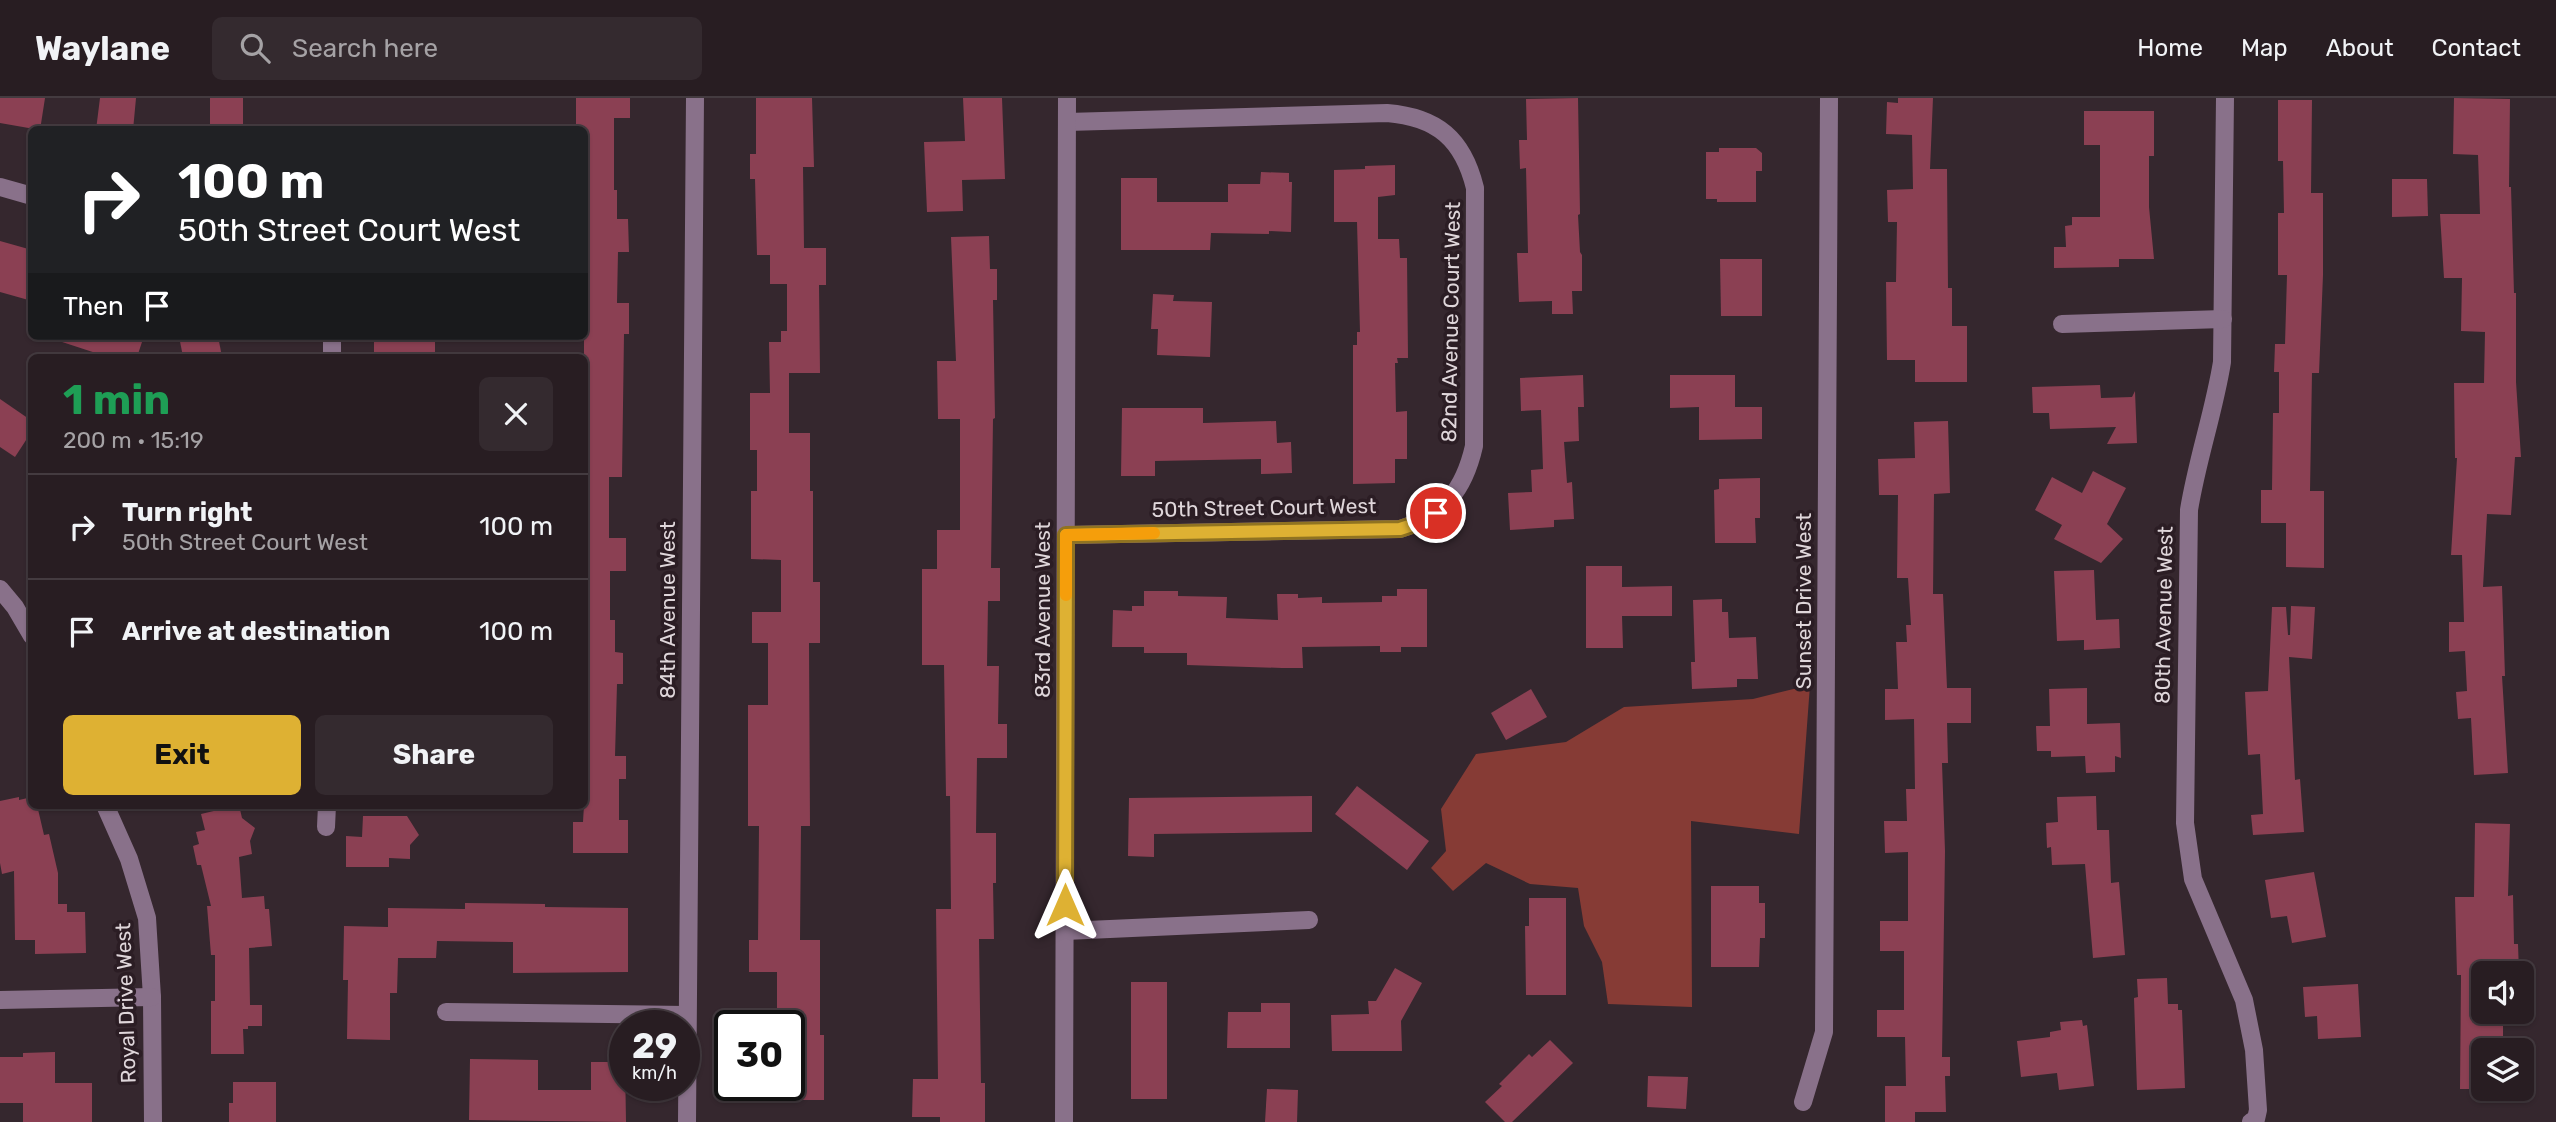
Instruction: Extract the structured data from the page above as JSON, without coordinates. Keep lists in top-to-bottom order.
{
  "streets": {
    "street": [
      "82nd Avenue Court West",
      "50th Street Court West",
      "Sunset Drive West",
      "84th Avenue West",
      "83rd Avenue West",
      "80th Avenue West",
      "Royal Drive West"
    ]
  },
  "crossings": [
    ["82nd Avenue Court West", "50th Street Court West"],
    ["82nd Avenue Court West", "83rd Avenue West"],
    ["50th Street Court West", "83rd Avenue West"]
  ],
  "page": {
    "header": "Waylane",
    "search": "Search here",
    "nav": [
      "Home",
      "Map",
      "About",
      "Contact"
    ],
    "turn": ["100 m", "50th Street Court West"],
    "then": "Then",
    "heading": ["1 min", "200 m · 15:19"],
    "list": [
      {
        "name": "Turn right",
        "note": "50th Street Court West",
        "value": "100 m"
      },
      {
        "name": "Arrive at destination",
        "value": "100 m"
      }
    ],
    "buttons": ["Exit", "Share"],
    "speed": "29 km/h",
    "limit": "30"
  }
}
